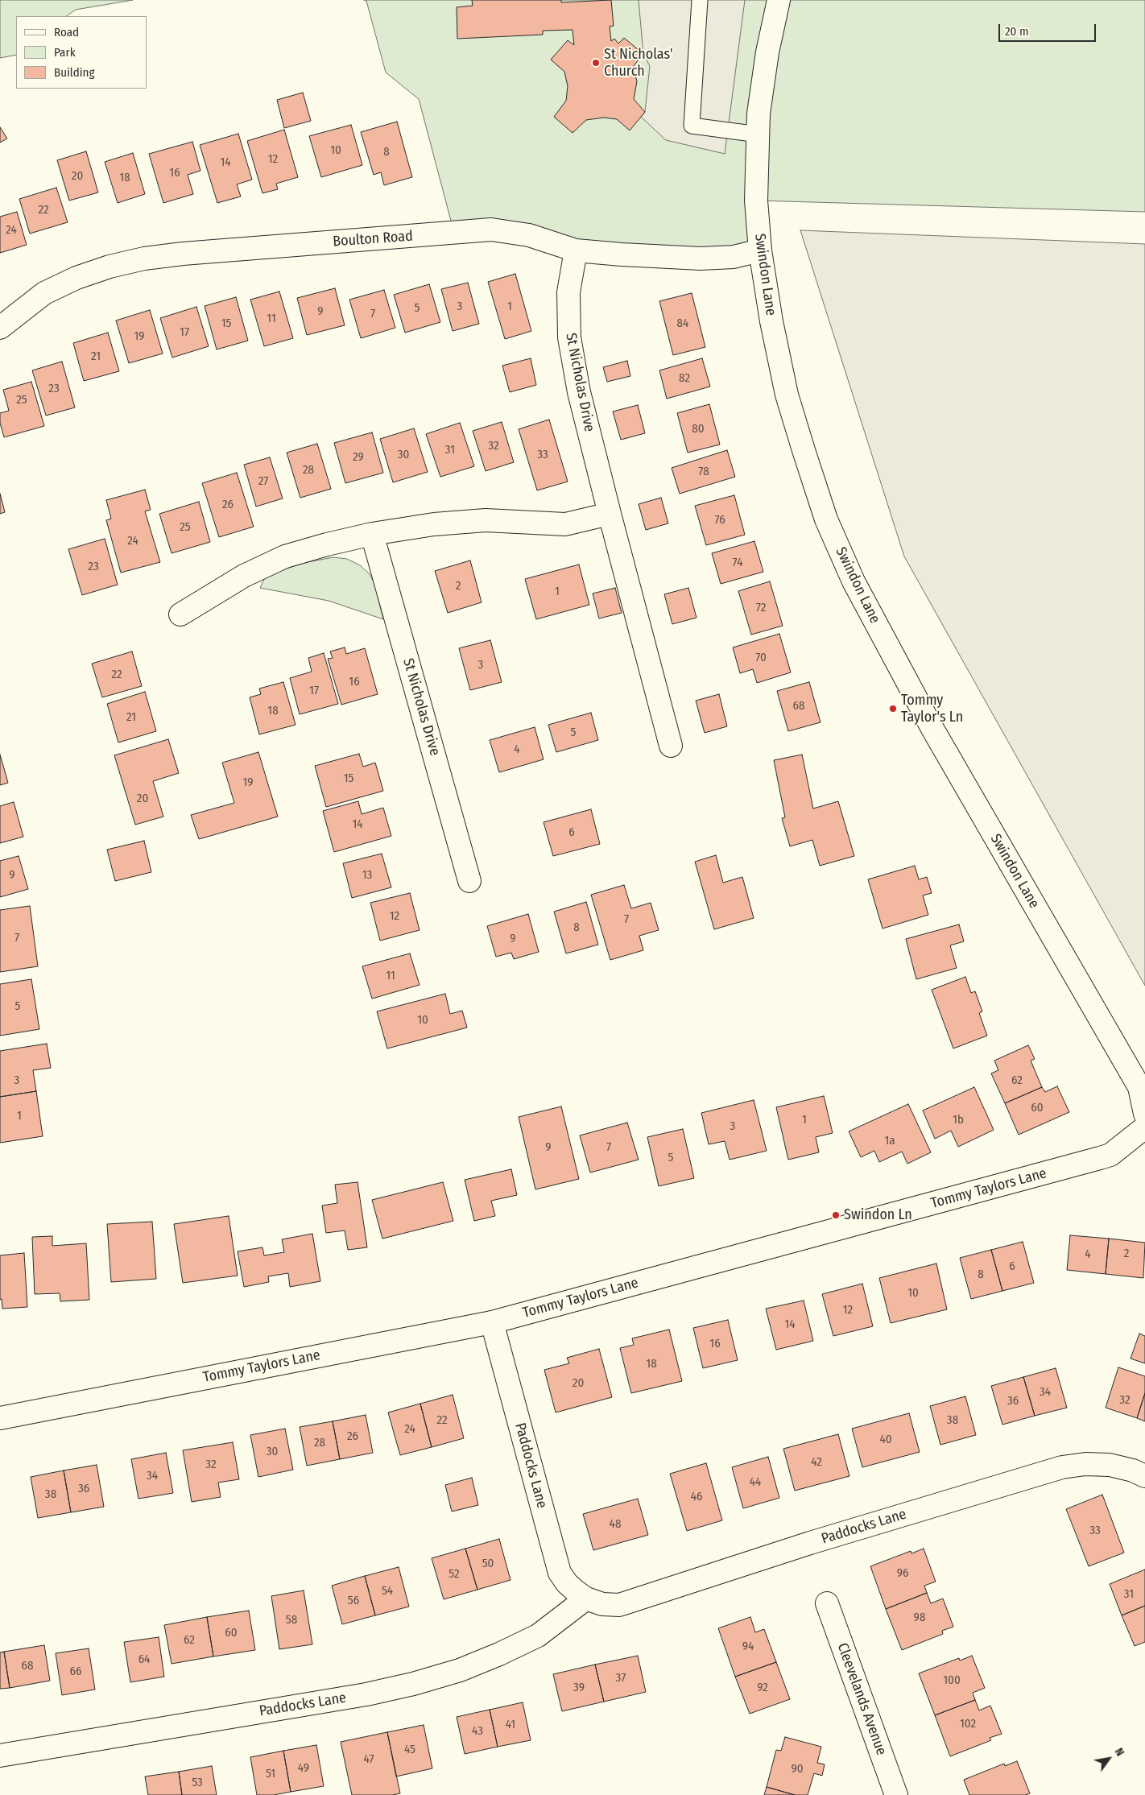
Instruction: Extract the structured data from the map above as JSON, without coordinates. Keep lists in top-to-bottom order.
{
  "streets": {
    "street": [
      "Boulton Road",
      "Swindon Lane",
      "St Nicholas Drive",
      "Tommy Taylors Lane",
      "Paddocks Lane",
      "Cleevelands Avenue"
    ]
  },
  "crossings": [
    ["Boulton Road", "Swindon Lane"],
    ["Boulton Road", "St Nicholas Drive"],
    ["Tommy Taylors Lane", "Paddocks Lane"]
  ],
  "places": ["St Nicholas' Church", "Tommy Taylor's Ln", "Swindon Ln"],
  "house_numbers": [
    "10",
    "8",
    "12",
    "14",
    "16",
    "20",
    "18",
    "22",
    "24",
    "3",
    "1",
    "5",
    "9",
    "7",
    "11",
    "15",
    "84",
    "17",
    "19",
    "21",
    "82",
    "23",
    "25",
    "80",
    "32",
    "31",
    "30",
    "33",
    "29",
    "28",
    "78",
    "27",
    "26",
    "76",
    "25",
    "24",
    "74",
    "23",
    "2",
    "1",
    "72",
    "70",
    "3",
    "22",
    "16",
    "17",
    "68",
    "18",
    "21",
    "5",
    "4",
    "15",
    "19",
    "20",
    "14",
    "6",
    "9",
    "13",
    "12",
    "7",
    "8",
    "7",
    "9",
    "11",
    "5",
    "10",
    "3",
    "62",
    "60",
    "1",
    "1",
    "1b",
    "3",
    "1a",
    "9",
    "7",
    "5",
    "2",
    "4",
    "6",
    "8",
    "10",
    "12",
    "14",
    "16",
    "18",
    "20",
    "34",
    "32",
    "36",
    "22",
    "38",
    "24",
    "26",
    "40",
    "28",
    "30",
    "42",
    "32",
    "34",
    "44",
    "36",
    "38",
    "46",
    "48",
    "33",
    "50",
    "96",
    "52",
    "54",
    "31",
    "56",
    "98",
    "58",
    "60",
    "62",
    "94",
    "64",
    "68",
    "66",
    "37",
    "100",
    "39",
    "92",
    "102",
    "41",
    "43",
    "45",
    "47",
    "49",
    "90",
    "51",
    "53"
  ],
  "legend": ["Road", "Park", "Building"],
  "scale_bar": "20 m",
  "north": "top right"
}
